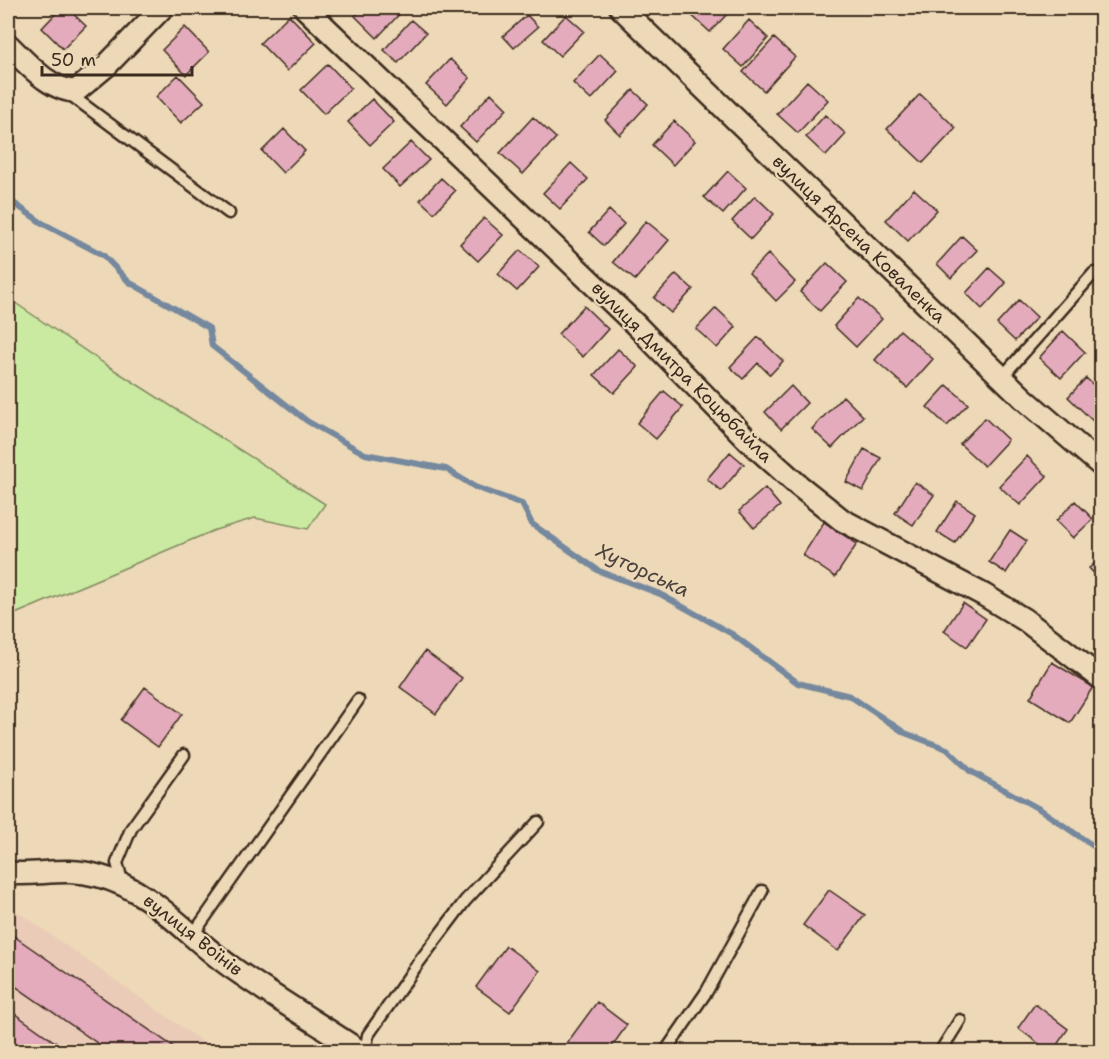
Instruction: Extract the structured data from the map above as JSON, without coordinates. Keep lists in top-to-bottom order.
{
  "streets": {
    "street": ["вулиця Арсена Коваленка", "вулиця Дмитра Коцюбайла", "вулиця Воїнів"]
  },
  "water": ["Хуторська"],
  "scale_bar": "50 m"
}
